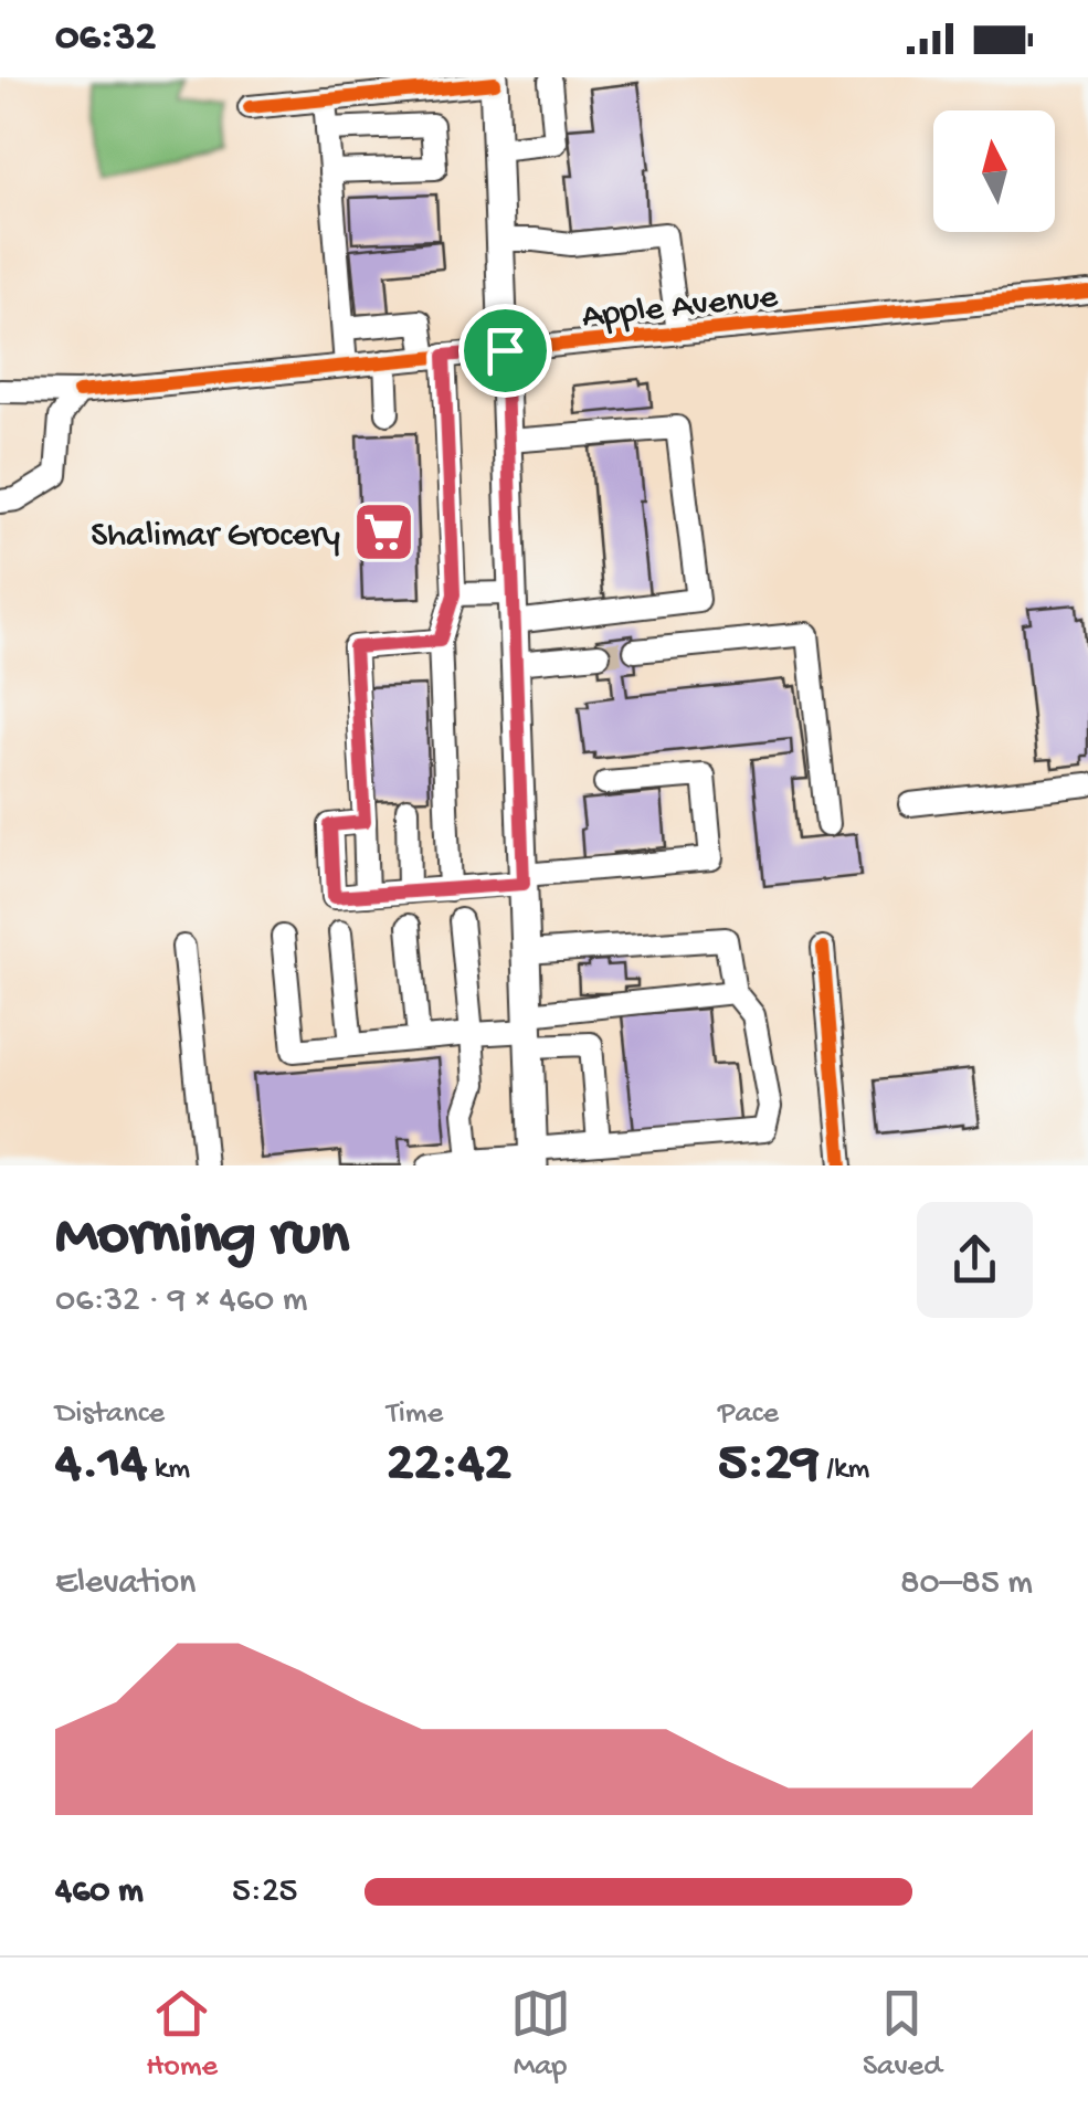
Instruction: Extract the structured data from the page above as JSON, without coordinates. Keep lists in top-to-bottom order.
{
  "streets": {
    "street": ["Apple Avenue"]
  },
  "places": {
    "supermarket": ["Shalimar Grocery"]
  },
  "north": "top",
  "page": {
    "status": "06:32",
    "heading": ["Morning run", "06:32 · 9 × 460 m"],
    "stats": [
      ["Distance", "4.14 km"],
      ["Time", "22:42"],
      ["Pace", "5:29 /km"]
    ],
    "chart": ["Elevation", "80–85 m"],
    "list": [
      {
        "name": "460 m",
        "note": "5:25"
      }
    ],
    "tabs": ["Home", "Map", "Saved"]
  }
}
